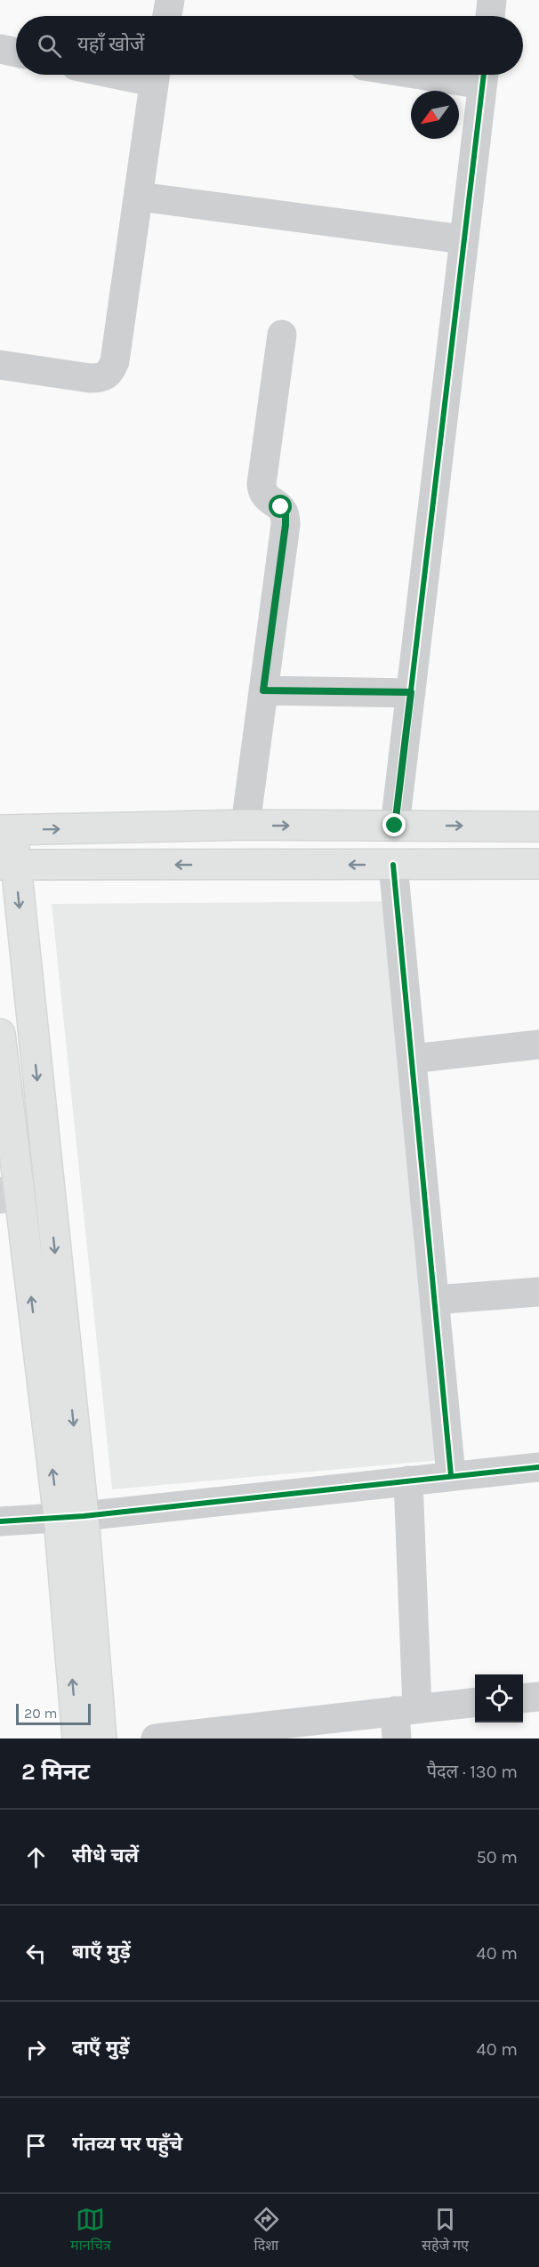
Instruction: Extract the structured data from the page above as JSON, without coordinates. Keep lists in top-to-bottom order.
{
  "scale_bar": "20 m",
  "north": "bottom left",
  "page": {
    "search": "यहाँ खोजें",
    "scale": "20 m",
    "heading": ["2 मिनट", "पैदल · 130 m"],
    "list": [
      ["सीधे चलें", "50 m"],
      ["बाएँ मुड़ें", "40 m"],
      ["दाएँ मुड़ें", "40 m"],
      "गंतव्य पर पहुँचे"
    ],
    "nav": ["मानचित्र", "दिशा", "सहेजे गए"]
  }
}
